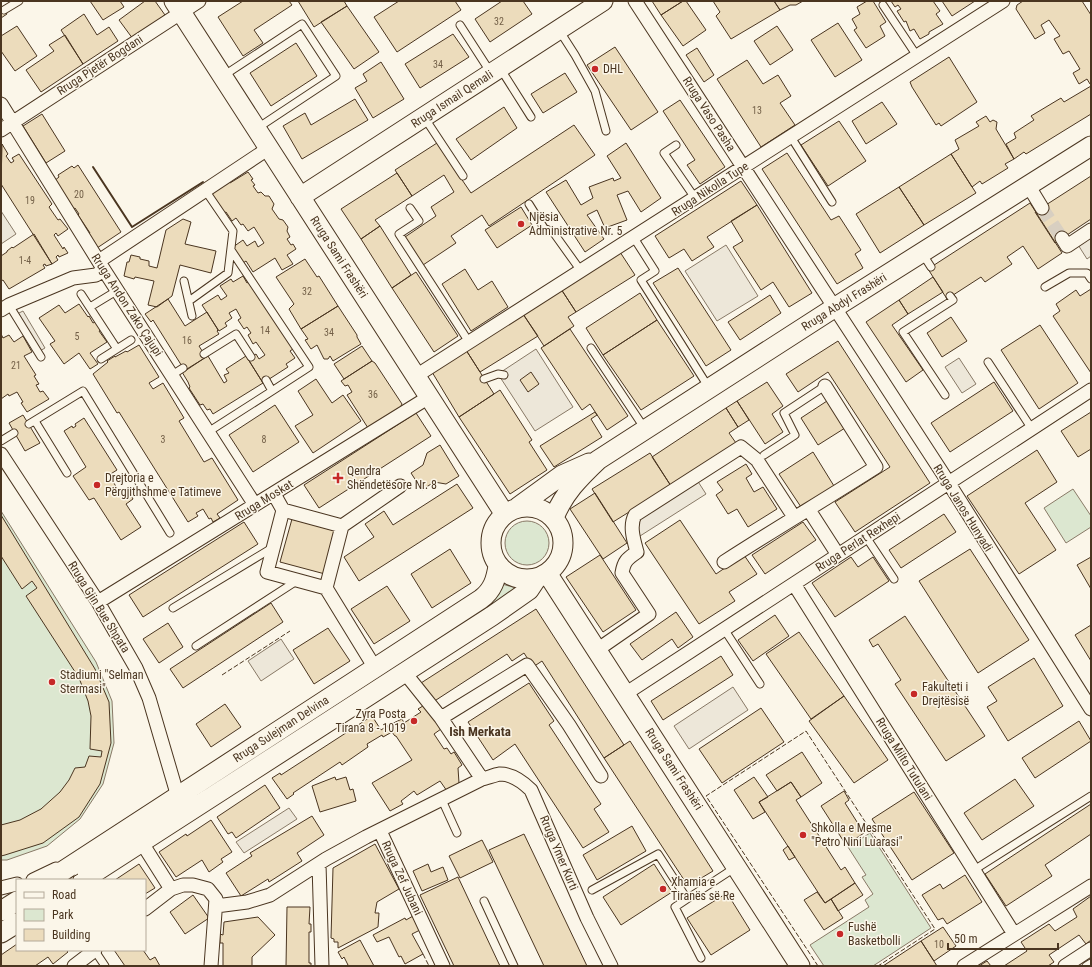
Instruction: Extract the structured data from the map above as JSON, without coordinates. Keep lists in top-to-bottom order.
{
  "streets": {
    "main road": [
      "Rruga Ismail Qemali",
      "Rruga Sami Frashëri",
      "Rruga Abdyl Frashëri",
      "Rruga Sulejman Delvina"
    ],
    "street": [
      "Rruga Pjetër Bogdani",
      "Rruga Vaso Pasha",
      "Rruga Nikolla Tupe",
      "Rruga Andon Zako Çajupi",
      "Rruga Moskat",
      "Rruga Janos Hunyadi",
      "Rruga Perlat Rexhepi",
      "Rruga Gjin Bue Shpata",
      "Rruga Milto Tutulani",
      "Rruga Ymer Kurti",
      "Rruga Zef Jubani"
    ]
  },
  "crossings": [
    ["Rruga Pjetër Bogdani", "Rruga Sami Frashëri"],
    ["Rruga Pjetër Bogdani", "Rruga Andon Zako Çajupi"],
    ["Rruga Ismail Qemali", "Rruga Sami Frashëri"],
    ["Rruga Vaso Pasha", "Rruga Nikolla Tupe"],
    ["Rruga Vaso Pasha", "Rruga Abdyl Frashëri"],
    ["Rruga Vaso Pasha", "Rruga Janos Hunyadi"],
    ["Rruga Nikolla Tupe", "Rruga Sami Frashëri"],
    ["Rruga Sami Frashëri", "Rruga Abdyl Frashëri"],
    ["Rruga Sami Frashëri", "Rruga Moskat"],
    ["Rruga Sami Frashëri", "Rruga Perlat Rexhepi"],
    ["Rruga Sami Frashëri", "Rruga Sulejman Delvina"],
    ["Rruga Abdyl Frashëri", "Rruga Janos Hunyadi"],
    ["Rruga Abdyl Frashëri", "Rruga Sulejman Delvina"],
    ["Rruga Andon Zako Çajupi", "Rruga Moskat"],
    ["Rruga Moskat", "Rruga Gjin Bue Shpata"],
    ["Rruga Janos Hunyadi", "Rruga Perlat Rexhepi"],
    ["Rruga Perlat Rexhepi", "Rruga Milto Tutulani"],
    ["Rruga Gjin Bue Shpata", "Rruga Sulejman Delvina"],
    ["Rruga Ymer Kurti", "Rruga Zef Jubani"]
  ],
  "districts": ["Ish Merkata"],
  "places": {
    "other": [
      "DHL",
      "Njësia Administrative Nr. 5",
      "Drejtoria e Përgjithshme e Tatimeve",
      "Stadiumi \"Selman Stermasi\"",
      "Fakulteti i Drejtësisë",
      "Zyra Posta Tirana 8 - 1019",
      "Shkolla e Mesme \"Petro Nini Luarasi\"",
      "Xhamia e Tiranës së Re",
      "Fushë Basketbolli"
    ],
    "health": ["Qendra Shëndetësore Nr. 8"]
  },
  "house_numbers": [
    "32",
    "34",
    "13",
    "20",
    "19",
    "1-4",
    "32",
    "14",
    "34",
    "5",
    "16",
    "21",
    "36",
    "3",
    "8",
    "10"
  ],
  "legend": ["Road", "Park", "Building"],
  "scale_bar": "50 m"
}
